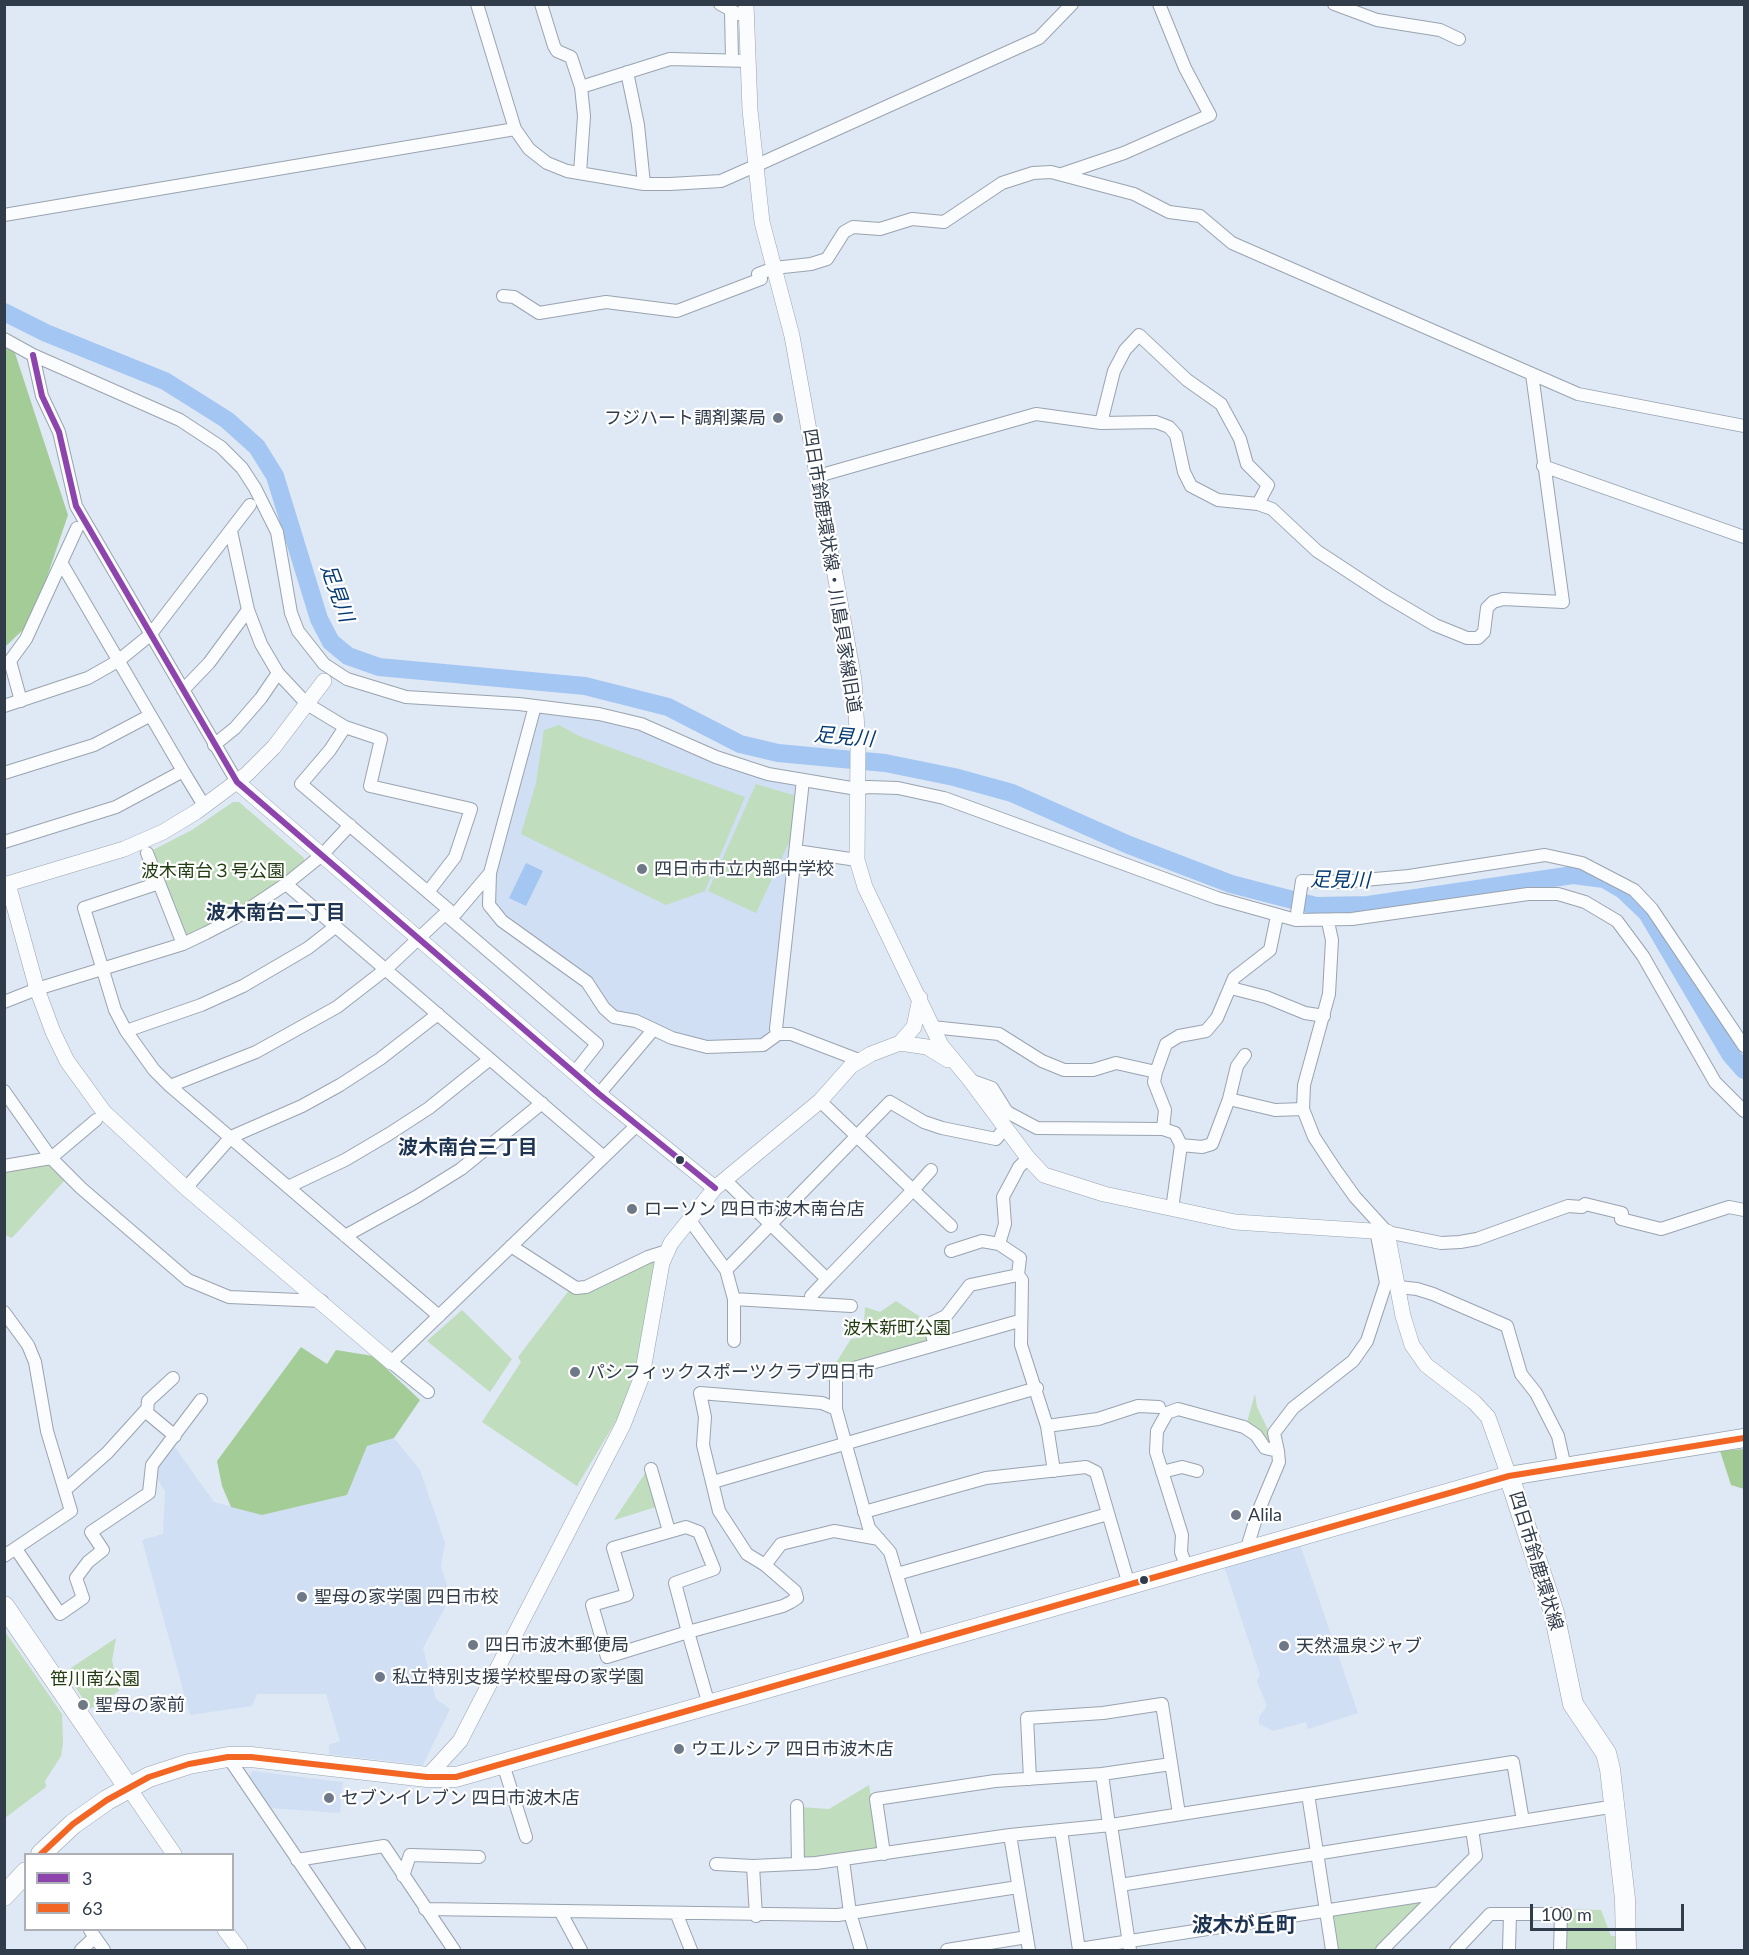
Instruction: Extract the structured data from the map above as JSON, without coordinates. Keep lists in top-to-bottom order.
{
  "streets": {
    "main road": ["四日市鈴鹿環状線"],
    "street": ["四日市鈴鹿環状線・川島貝家線旧道"]
  },
  "districts": ["波木南台二丁目", "波木南台三丁目", "波木が丘町"],
  "water": ["足見川"],
  "parks": ["波木南台３号公園", "波木新町公園", "笹川南公園"],
  "places": [
    "フジハート調剤薬局",
    "四日市市立内部中学校",
    "ローソン 四日市波木南台店",
    "パシフィックスポーツクラブ四日市",
    "Alila",
    "聖母の家学園 四日市校",
    "四日市波木郵便局",
    "天然温泉ジャブ",
    "私立特別支援学校聖母の家学園",
    "聖母の家前",
    "ウエルシア 四日市波木店",
    "セブンイレブン 四日市波木店"
  ],
  "lines": ["transit line 3", "transit line 63"],
  "legend": ["3", "63"],
  "scale_bar": "100 m"
}
